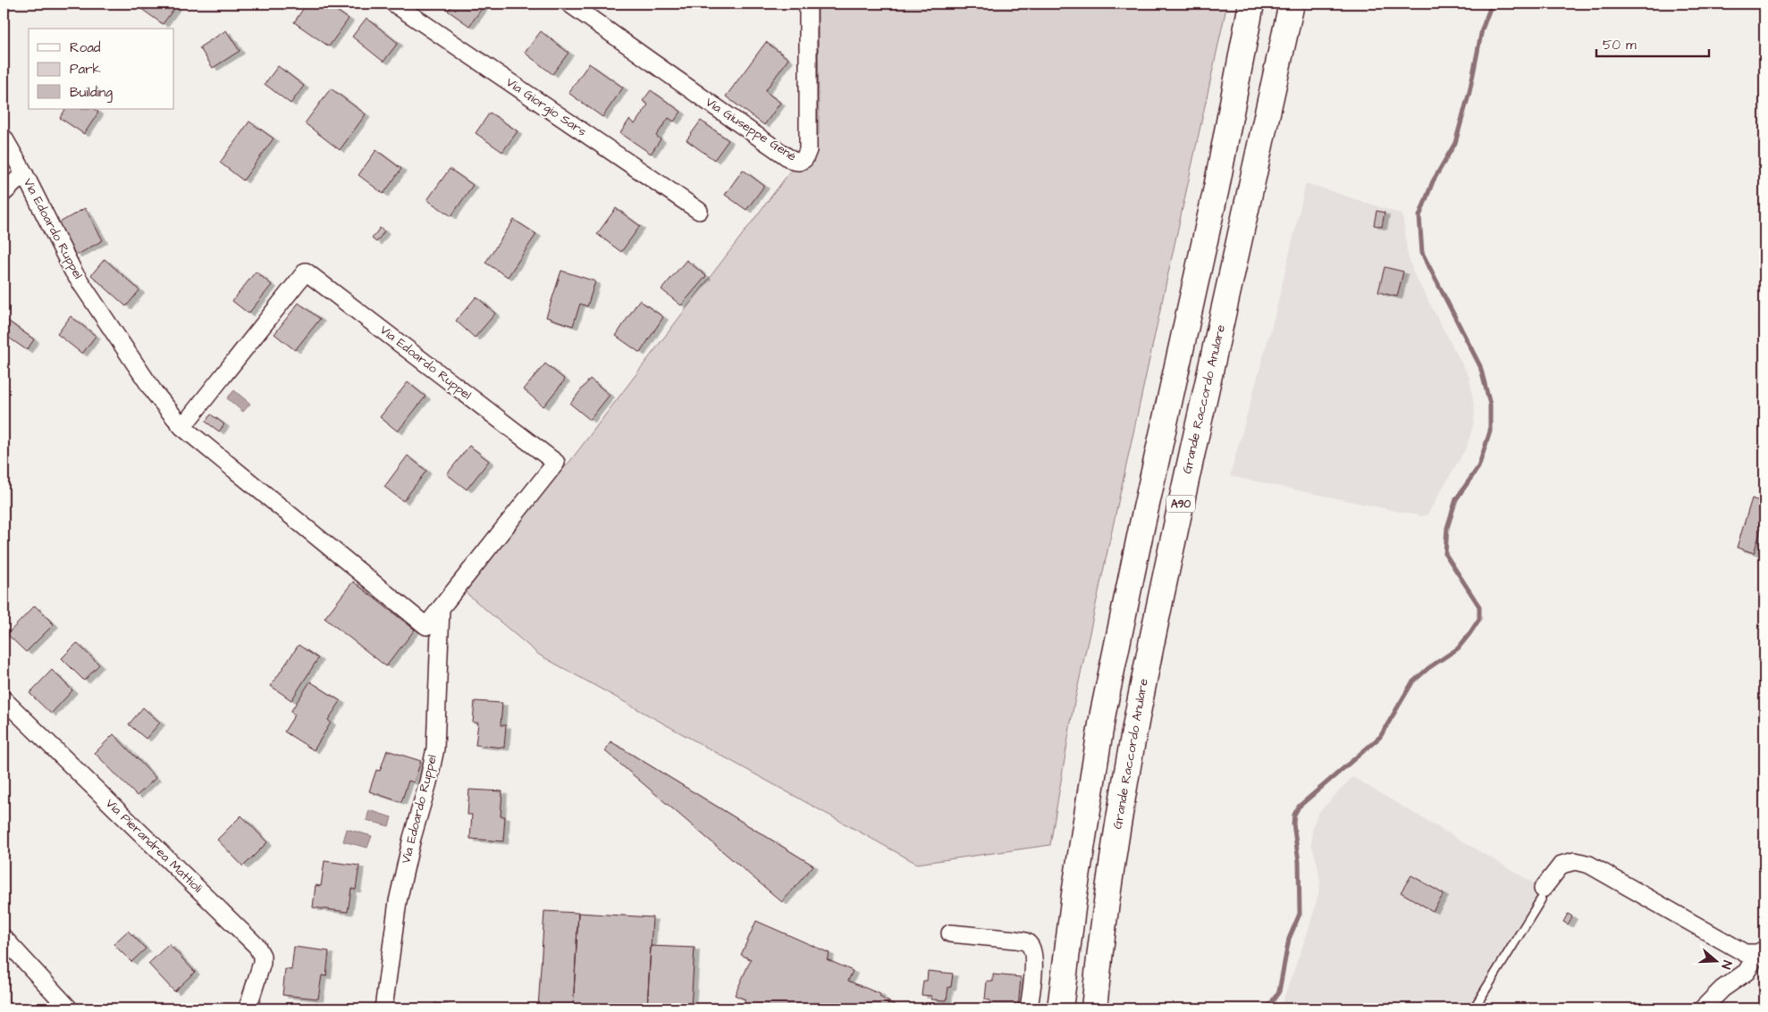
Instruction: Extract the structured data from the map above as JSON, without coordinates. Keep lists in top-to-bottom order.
{
  "streets": {
    "highway": ["Grande Raccordo Anulare", "A90"],
    "street": [
      "Via Giorgio Sars",
      "Via Giuseppe Gené",
      "Via Edoardo Ruppel",
      "Via Pierandrea Mattioli"
    ]
  },
  "legend": ["Road", "Park", "Building"],
  "scale_bar": "50 m",
  "north": "right"
}
